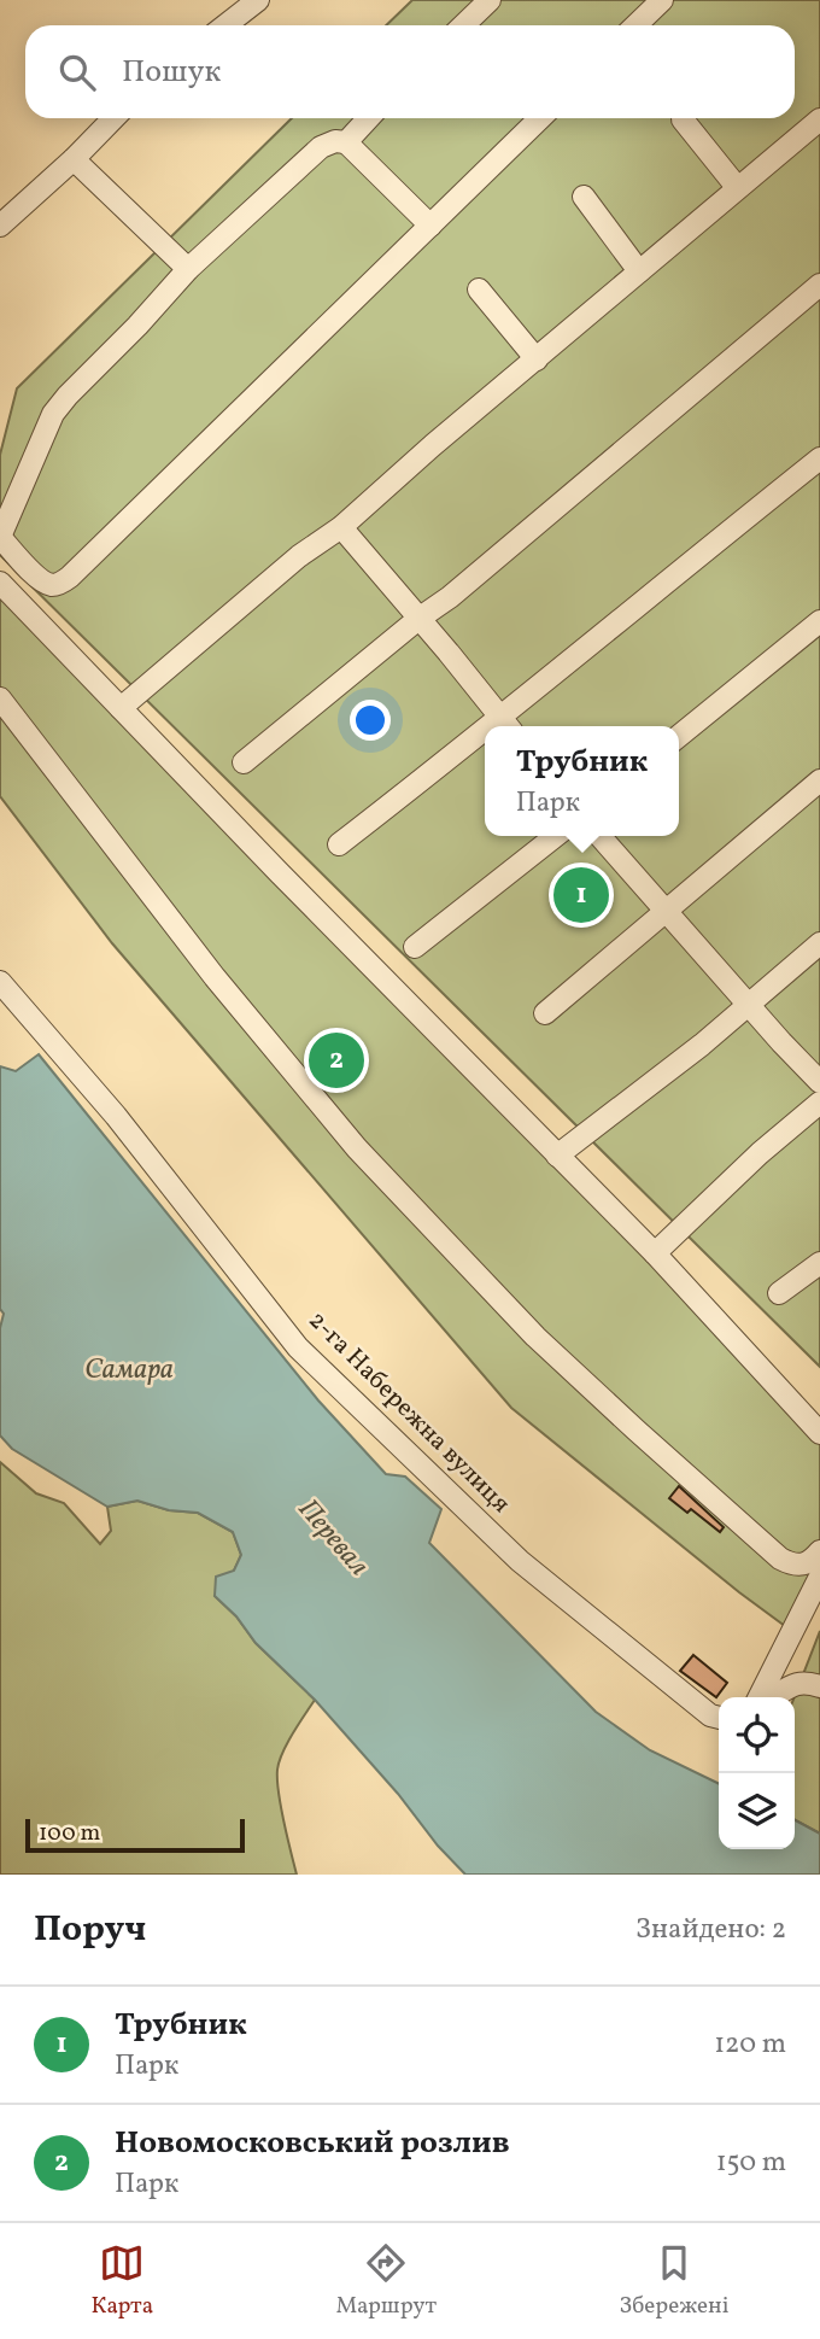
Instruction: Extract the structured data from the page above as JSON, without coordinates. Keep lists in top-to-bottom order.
{
  "streets": {
    "street": ["2-га Набережна вулиця"]
  },
  "water": ["Самара", "Перевал"],
  "scale_bar": "100 m",
  "page": {
    "search": "Пошук",
    "popup": ["Трубник", "Парк"],
    "pins": ["1", "2"],
    "scale": "100 m",
    "heading": ["Поруч", "Знайдено: 2"],
    "list": [
      {
        "mark": "1",
        "name": "Трубник",
        "note": "Парк",
        "value": "120 m"
      },
      {
        "mark": "2",
        "name": "Новомосковський розлив",
        "note": "Парк",
        "value": "150 m"
      }
    ],
    "nav": ["Карта", "Маршрут", "Збережені"]
  }
}
